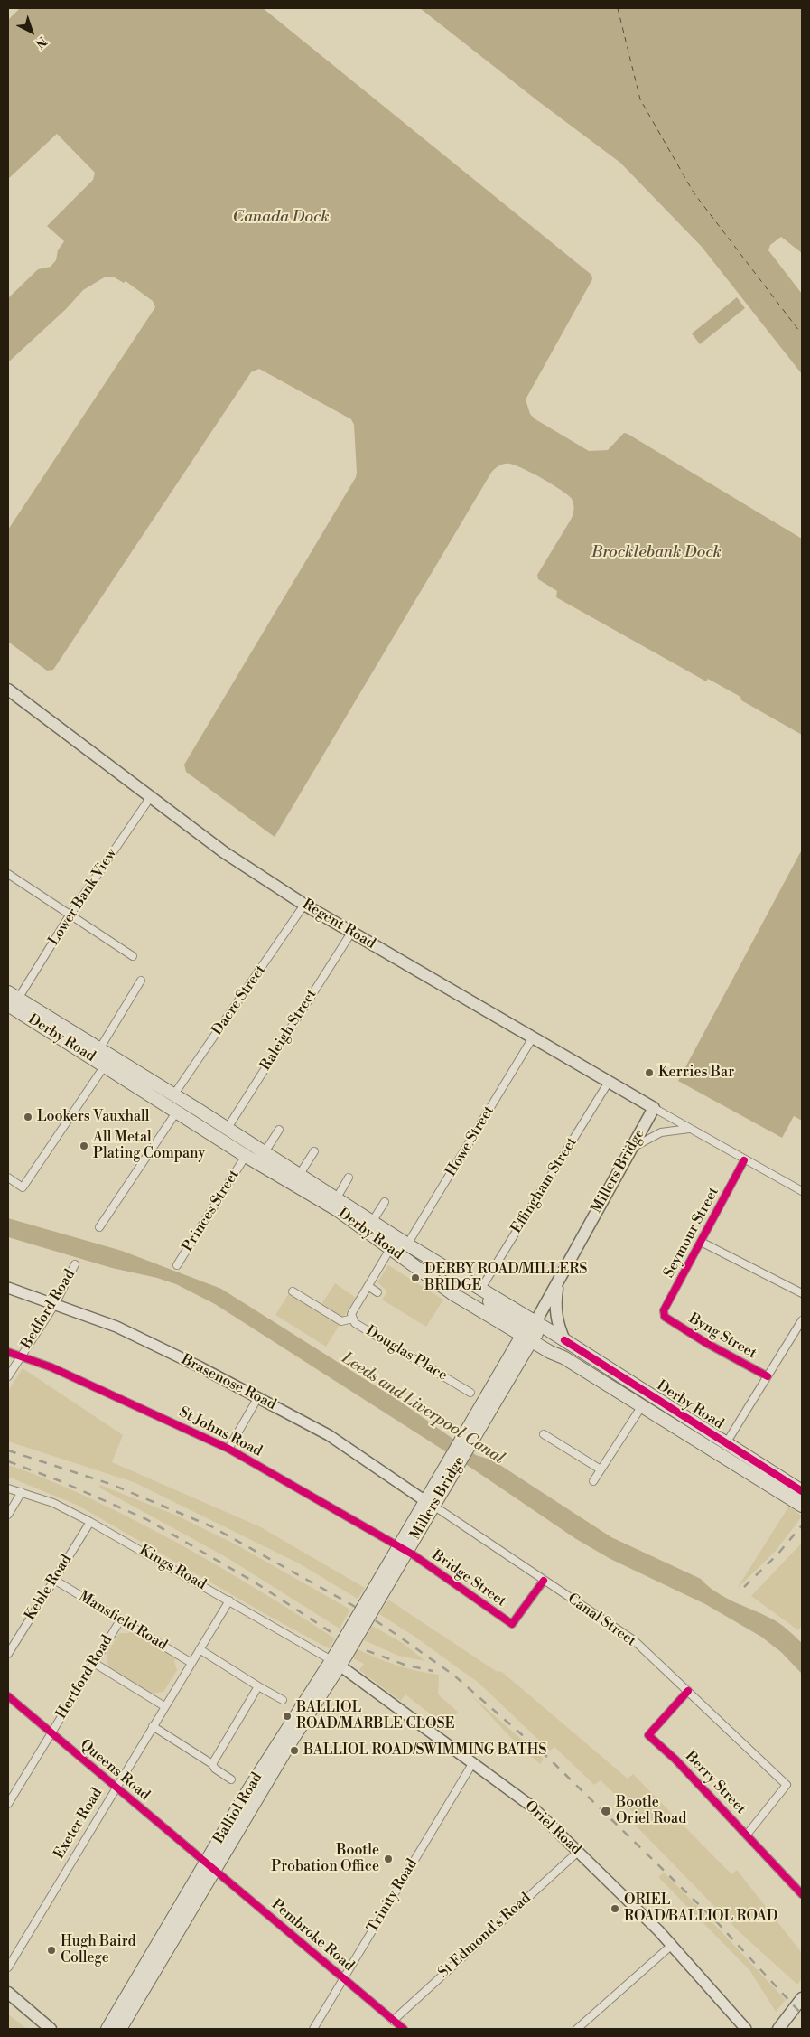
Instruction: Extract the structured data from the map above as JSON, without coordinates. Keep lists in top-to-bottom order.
{
  "streets": {
    "highway": ["Derby Road", "Millers Bridge", "Balliol Road"],
    "main road": ["Regent Road", "Brasenose Road", "Oriel Road"],
    "street": [
      "Lower Bank View",
      "Dacre Street",
      "Raleigh Street",
      "Howe Street",
      "Effingham Street",
      "Princes Street",
      "Seymour Street",
      "Bedford Road",
      "Byng Street",
      "Douglas Place",
      "St Johns Road",
      "Kings Road",
      "Bridge Street",
      "Keble Road",
      "Canal Street",
      "Mansfield Road",
      "Hertford Road",
      "Queens Road",
      "Berry Street",
      "Exeter Road",
      "Trinity Road",
      "Pembroke Road",
      "St Edmond's Road"
    ]
  },
  "crossings": [
    ["Lower Bank View", "Regent Road"],
    ["Lower Bank View", "Derby Road"],
    ["Regent Road", "Dacre Street"],
    ["Regent Road", "Raleigh Street"],
    ["Regent Road", "Howe Street"],
    ["Regent Road", "Millers Bridge"],
    ["Regent Road", "Effingham Street"],
    ["Regent Road", "Seymour Street"],
    ["Dacre Street", "Derby Road"],
    ["Raleigh Street", "Derby Road"],
    ["Derby Road", "Howe Street"],
    ["Derby Road", "Millers Bridge"],
    ["Derby Road", "Effingham Street"],
    ["Derby Road", "Princes Street"],
    ["Derby Road", "Douglas Place"],
    ["Millers Bridge", "Brasenose Road"],
    ["Millers Bridge", "Kings Road"],
    ["Millers Bridge", "Canal Street"],
    ["Millers Bridge", "Balliol Road"],
    ["Millers Bridge", "Oriel Road"],
    ["Seymour Street", "Byng Street"],
    ["Bedford Road", "Brasenose Road"],
    ["Bedford Road", "St Johns Road"],
    ["Brasenose Road", "Canal Street"],
    ["St Johns Road", "Bridge Street"],
    ["Kings Road", "Keble Road"],
    ["Kings Road", "Balliol Road"],
    ["Kings Road", "Exeter Road"],
    ["Kings Road", "Oriel Road"],
    ["Bridge Street", "Canal Street"],
    ["Keble Road", "Mansfield Road"],
    ["Canal Street", "Berry Street"],
    ["Mansfield Road", "Hertford Road"],
    ["Mansfield Road", "Exeter Road"],
    ["Hertford Road", "Queens Road"],
    ["Queens Road", "Balliol Road"],
    ["Queens Road", "Exeter Road"],
    ["Queens Road", "Pembroke Road"],
    ["Balliol Road", "Oriel Road"],
    ["Balliol Road", "Pembroke Road"],
    ["Oriel Road", "Trinity Road"],
    ["Oriel Road", "St Edmond's Road"],
    ["Trinity Road", "Pembroke Road"],
    ["Pembroke Road", "St Edmond's Road"]
  ],
  "water": ["Canada Dock", "Brocklebank Dock", "Leeds and Liverpool Canal"],
  "places": [
    "Kerries Bar",
    "Lookers Vauxhall",
    "All Metal Plating Company",
    "DERBY ROAD/MILLERS BRIDGE",
    "BALLIOL ROAD/MARBLE CLOSE",
    "BALLIOL ROAD/SWIMMING BATHS",
    "Bootle Oriel Road",
    "Bootle Probation Office",
    "ORIEL ROAD/BALLIOL ROAD",
    "Hugh Baird College"
  ],
  "north": "bottom right"
}
